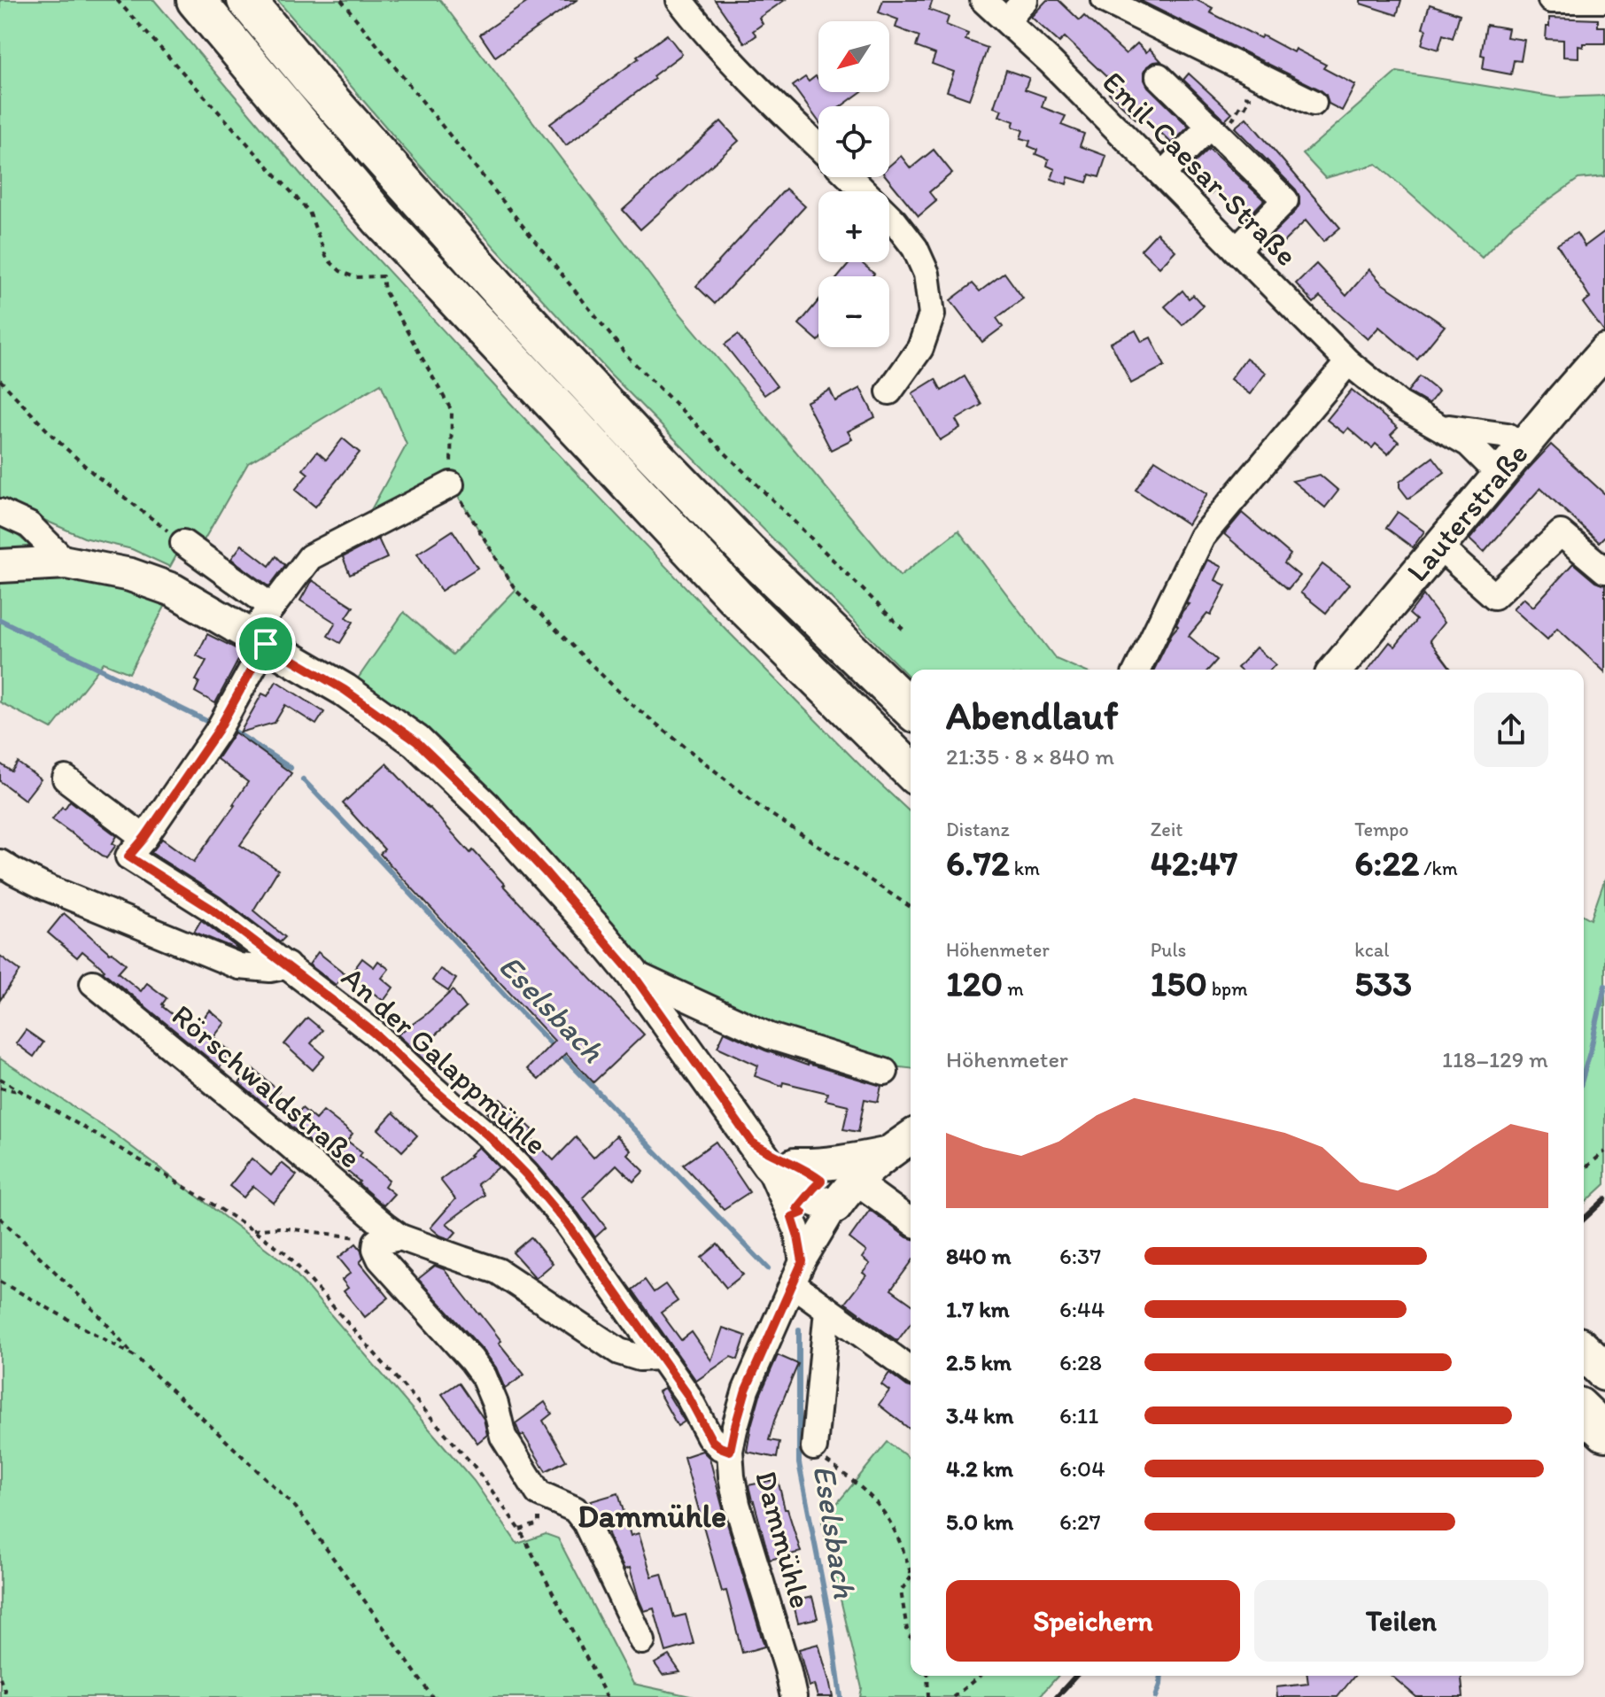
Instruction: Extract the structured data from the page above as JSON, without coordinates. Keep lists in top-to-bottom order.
{
  "streets": {
    "main road": ["Lauterstraße"],
    "street": [
      "Emil-Caesar-Straße",
      "An der Galappmühle",
      "Rörschwaldstraße",
      "Dammühle"
    ]
  },
  "crossings": [
    ["Emil-Caesar-Straße", "Lauterstraße"],
    ["An der Galappmühle", "Rörschwaldstraße"],
    ["An der Galappmühle", "Dammühle"]
  ],
  "districts": ["Dammühle"],
  "water": ["Eselsbach"],
  "north": "bottom left",
  "page": {
    "map_buttons": ["+", "−"],
    "heading": ["Abendlauf", "21:35 · 8 × 840 m"],
    "stats": [
      ["Distanz", "6.72 km"],
      ["Zeit", "42:47"],
      ["Tempo", "6:22 /km"],
      ["Höhenmeter", "120 m"],
      ["Puls", "150 bpm"],
      ["kcal", "533"]
    ],
    "chart": ["Höhenmeter", "118–129 m"],
    "list": [
      {
        "name": "840 m",
        "note": "6:37"
      },
      {
        "name": "1.7 km",
        "note": "6:44"
      },
      {
        "name": "2.5 km",
        "note": "6:28"
      },
      {
        "name": "3.4 km",
        "note": "6:11"
      },
      {
        "name": "4.2 km",
        "note": "6:04"
      },
      {
        "name": "5.0 km",
        "note": "6:27"
      }
    ],
    "buttons": ["Speichern", "Teilen"]
  }
}
